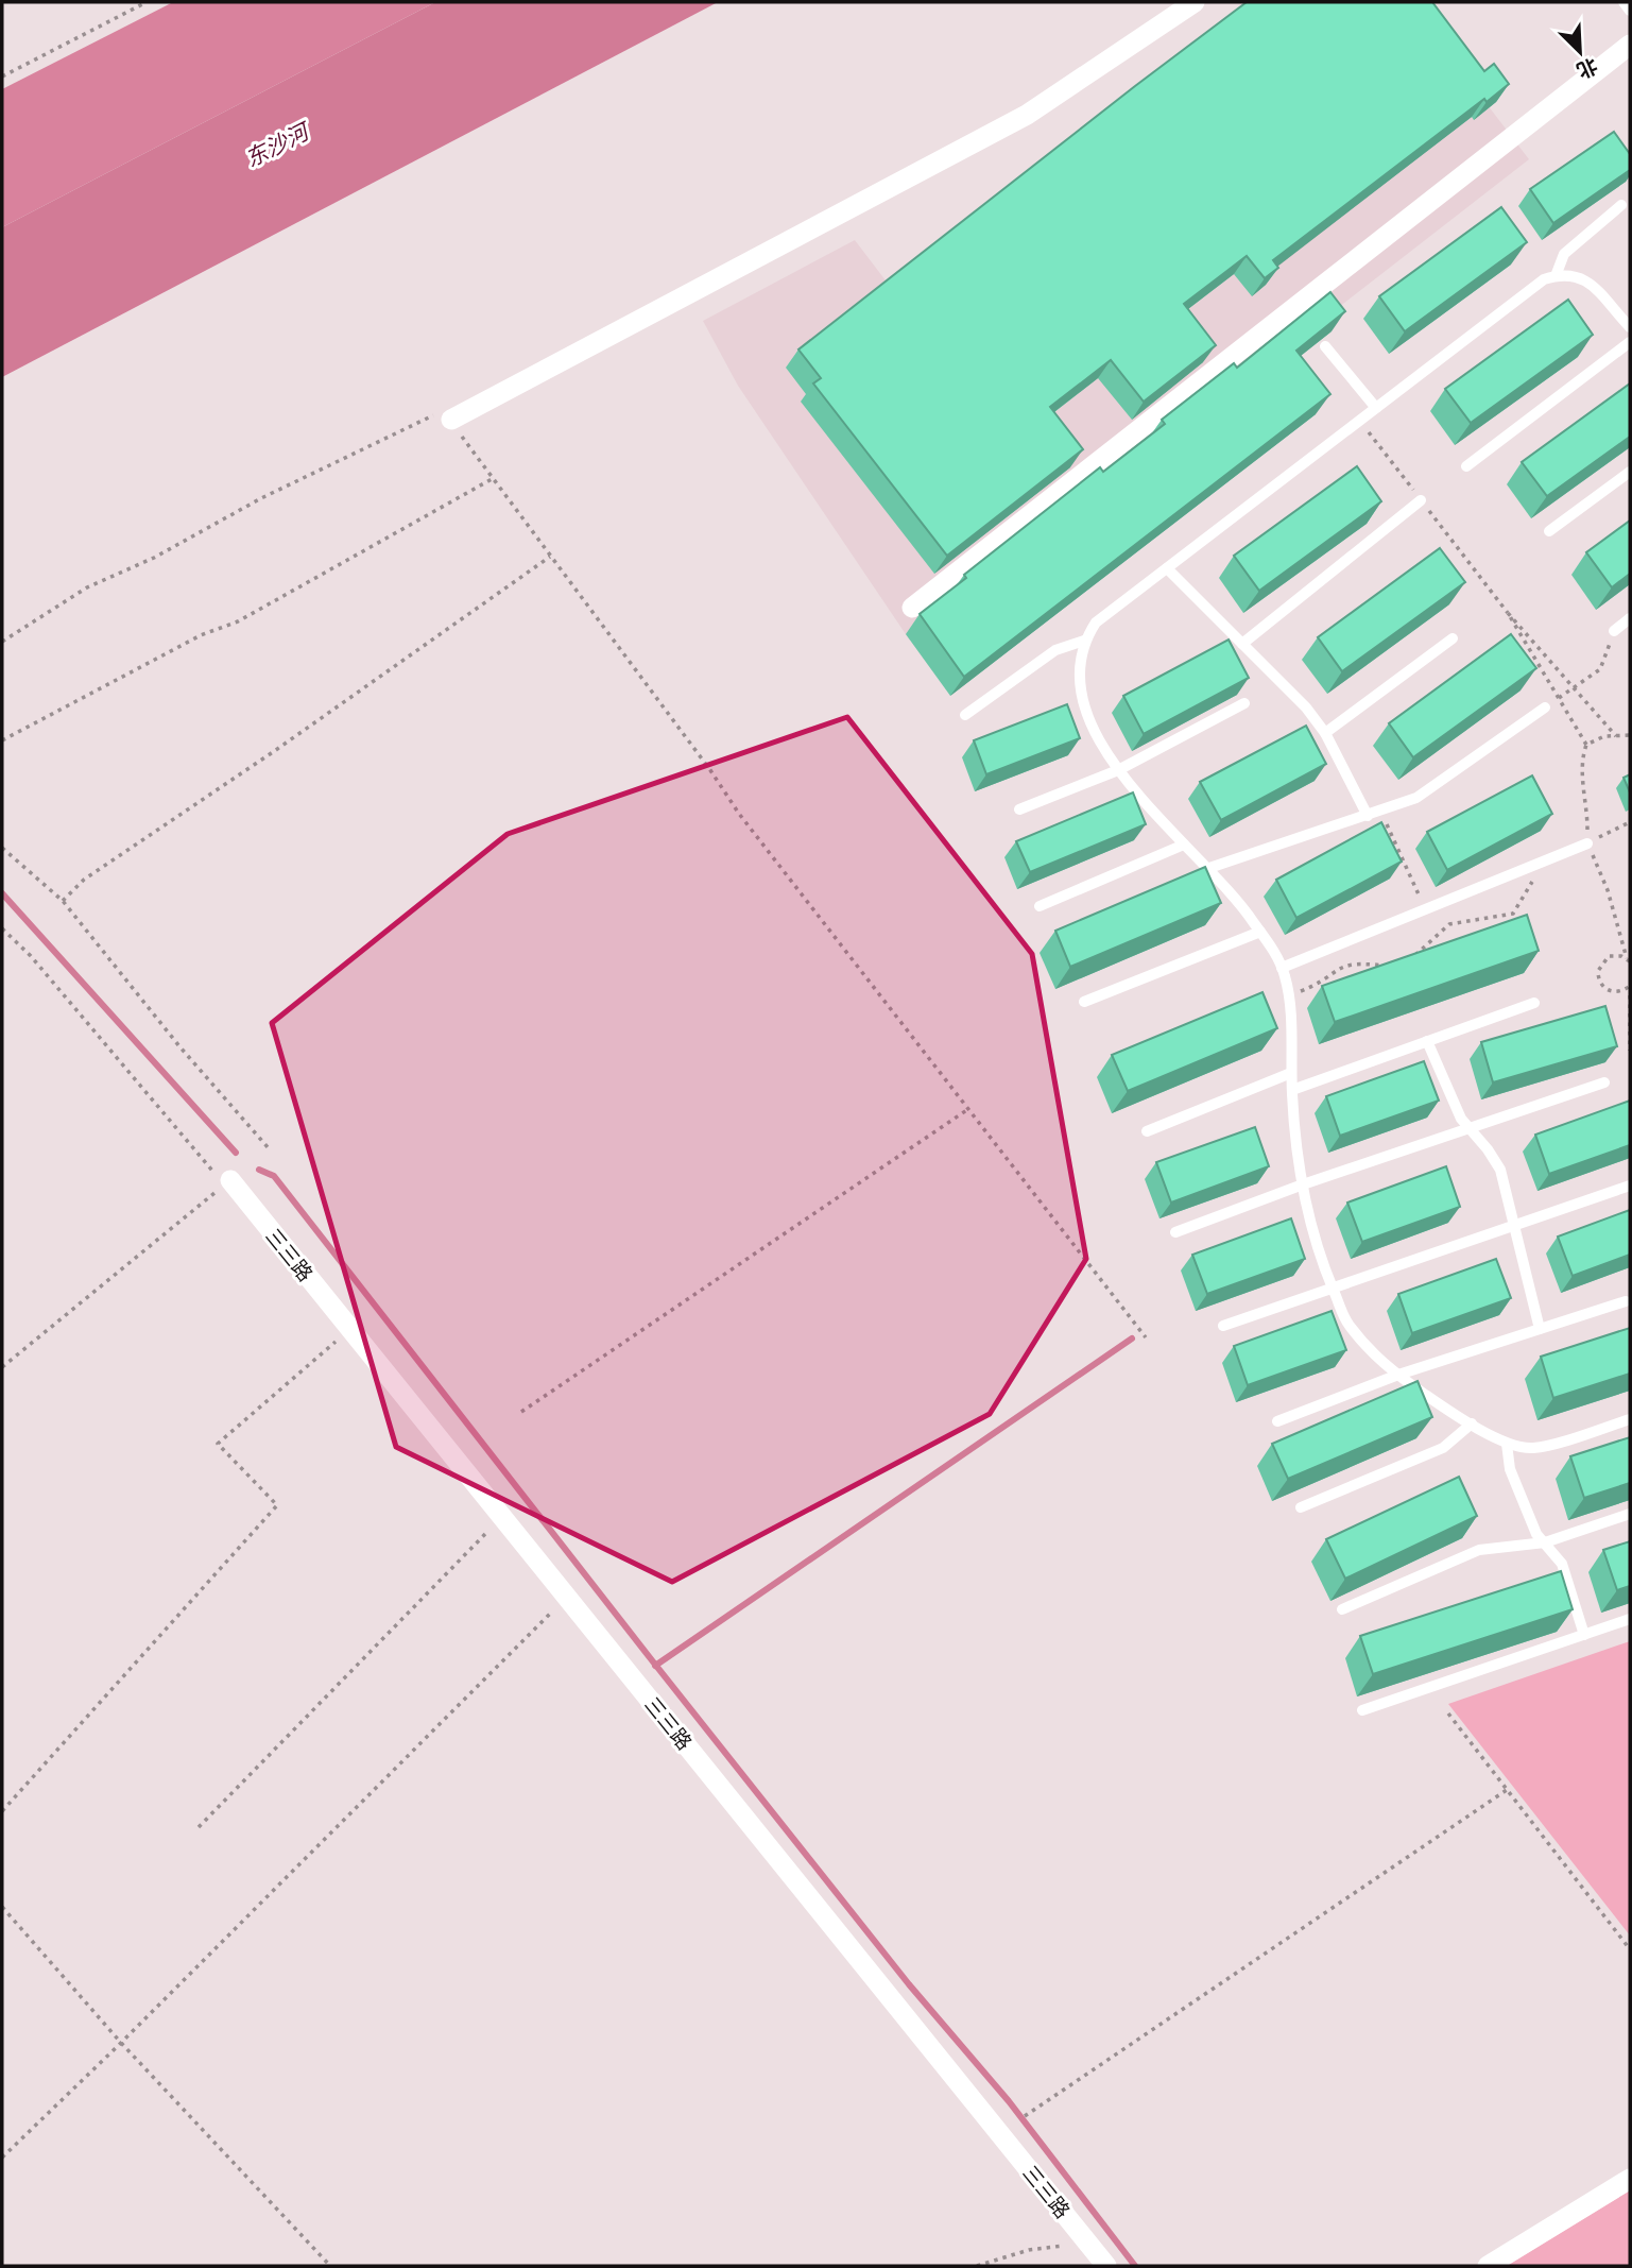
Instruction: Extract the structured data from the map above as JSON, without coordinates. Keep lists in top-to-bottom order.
{
  "streets": {
    "street": ["三三路"]
  },
  "water": ["东沙河"],
  "north": "bottom right"
}
